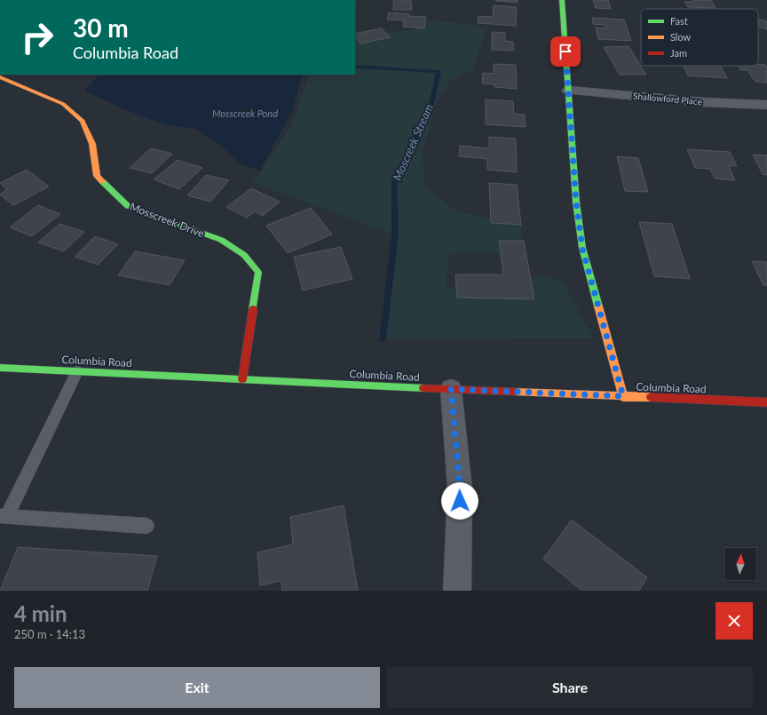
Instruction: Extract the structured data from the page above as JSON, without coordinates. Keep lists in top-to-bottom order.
{
  "streets": {
    "street": ["Shallowford Place", "Mosscreek Drive", "Columbia Road"]
  },
  "crossings": [
    ["Mosscreek Drive", "Columbia Road"]
  ],
  "water": ["Mosscreek Pond", "Moscreek Stream"],
  "legend": ["Fast", "Slow", "Jam"],
  "north": "top",
  "page": {
    "turn": ["30 m", "Columbia Road"],
    "heading": ["4 min", "250 m · 14:13"],
    "buttons": ["Exit", "Share"]
  }
}
